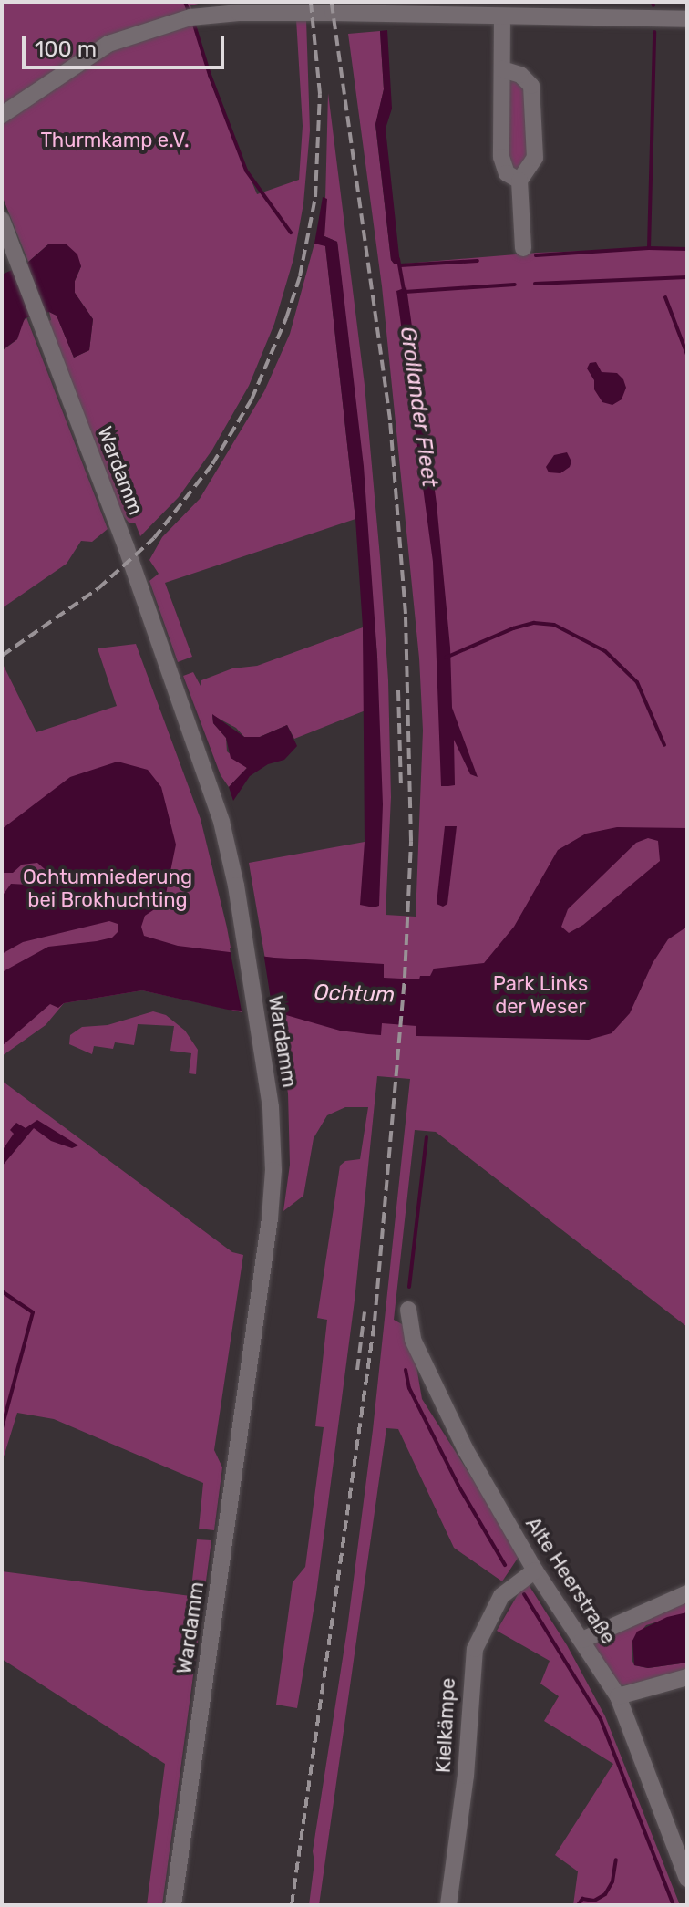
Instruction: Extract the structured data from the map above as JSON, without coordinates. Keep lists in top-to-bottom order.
{
  "streets": {
    "street": ["Wardamm", "Alte Heerstraße", "Kielkämpe"]
  },
  "crossings": [
    ["Alte Heerstraße", "Kielkämpe"]
  ],
  "water": ["Grollander Fleet", "Ochtum"],
  "parks": ["Thurmkamp e.V.", "Ochtumniederung bei Brokhuchting", "Park Links der Weser"],
  "scale_bar": "100 m"
}
